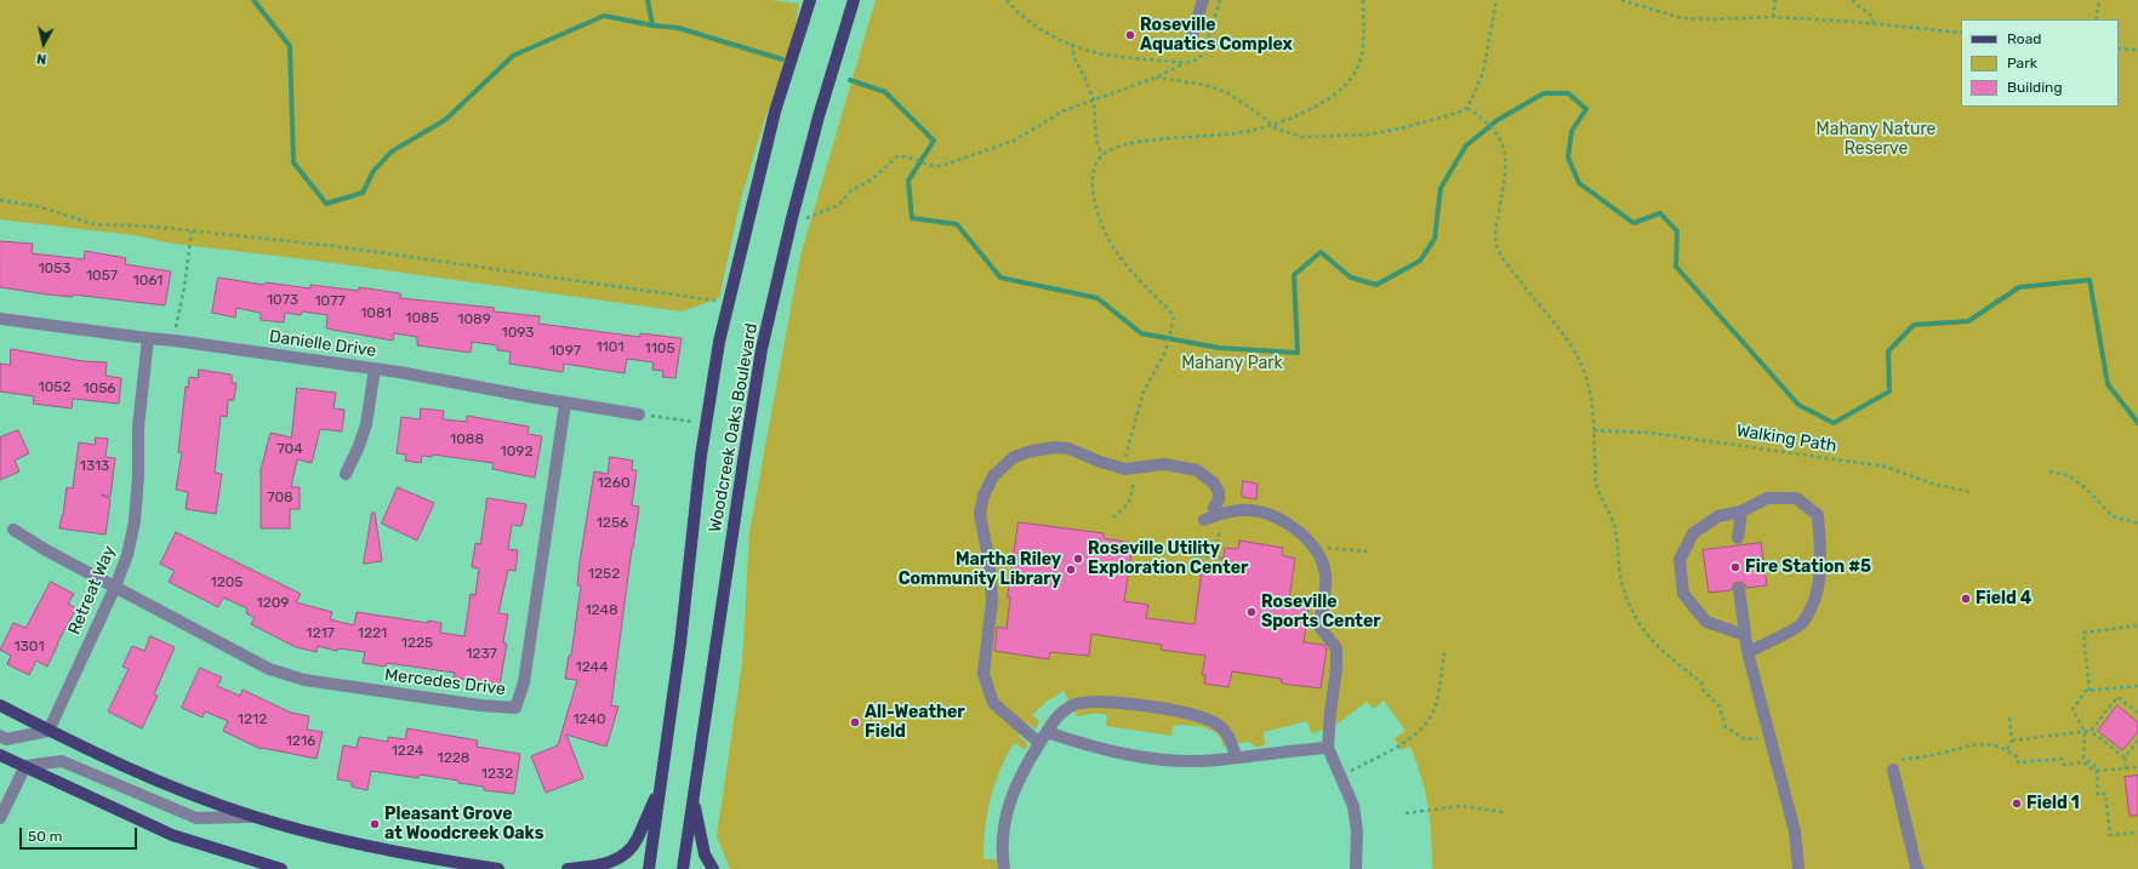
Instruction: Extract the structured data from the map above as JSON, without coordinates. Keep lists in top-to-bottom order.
{
  "streets": {
    "main road": ["Woodcreek Oaks Boulevard"],
    "street": ["Danielle Drive", "Retreat Way", "Mercedes Drive"],
    "path": ["Walking Path"]
  },
  "crossings": [
    ["Danielle Drive", "Retreat Way"],
    ["Danielle Drive", "Mercedes Drive"],
    ["Retreat Way", "Mercedes Drive"]
  ],
  "parks": ["Mahany Nature Reserve", "Mahany Park"],
  "places": [
    "Roseville Aquatics Complex",
    "Roseville Utility Exploration Center",
    "Fire Station #5",
    "Martha Riley Community Library",
    "Field 4",
    "Roseville Sports Center",
    "All-Weather Field",
    "Field 1",
    "Pleasant Grove at Woodcreek Oaks"
  ],
  "house_numbers": [
    "1053",
    "1057",
    "1061",
    "1073",
    "1077",
    "1081",
    "1085",
    "1089",
    "1093",
    "1101",
    "1105",
    "1097",
    "1052",
    "1056",
    "1088",
    "704",
    "1092",
    "1313",
    "1260",
    "708",
    "1256",
    "1252",
    "1205",
    "1209",
    "1248",
    "1217",
    "1221",
    "1225",
    "1301",
    "1237",
    "1244",
    "1212",
    "1240",
    "1216",
    "1224",
    "1228",
    "1232"
  ],
  "legend": ["Road", "Park", "Building"],
  "scale_bar": "50 m",
  "north": "bottom"
}
